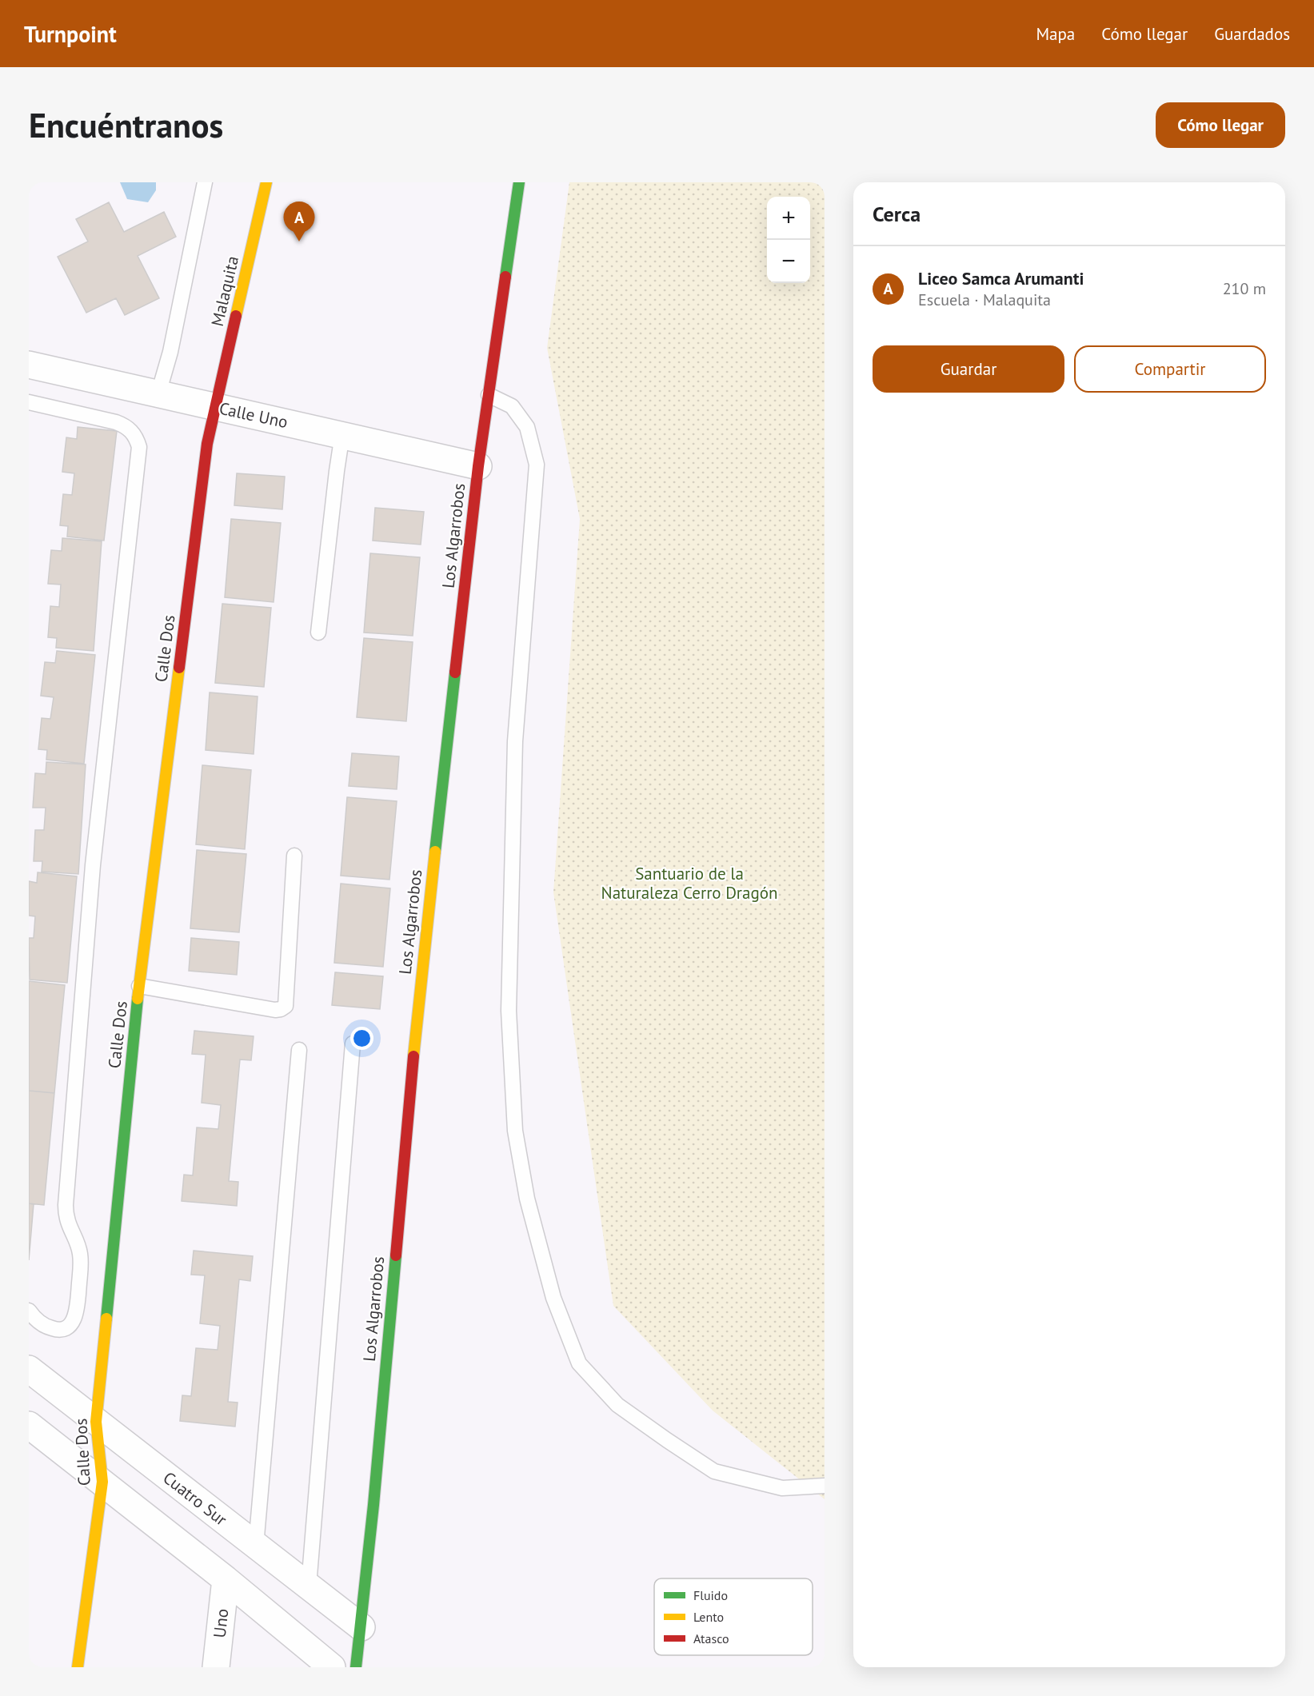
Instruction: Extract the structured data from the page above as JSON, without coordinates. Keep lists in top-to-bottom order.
{
  "streets": {
    "street": [
      "Malaquita",
      "Calle Uno",
      "Los Algarrobos",
      "Calle Dos",
      "Cuatro Sur",
      "Uno"
    ]
  },
  "crossings": [
    ["Malaquita", "Calle Uno"],
    ["Malaquita", "Calle Dos"],
    ["Calle Uno", "Los Algarrobos"],
    ["Calle Uno", "Calle Dos"],
    ["Los Algarrobos", "Cuatro Sur"],
    ["Calle Dos", "Cuatro Sur"]
  ],
  "parks": ["Santuario de la Naturaleza Cerro Dragón"],
  "legend": ["Fluido", "Lento", "Atasco"],
  "page": {
    "header": "Turnpoint",
    "nav": ["Mapa", "Cómo llegar", "Guardados"],
    "buttons": [
      "Cómo llegar",
      ["Guardar", "Compartir"]
    ],
    "title": "Encuéntranos",
    "heading": "Cerca",
    "map_buttons": ["+", "−"],
    "pins": "A",
    "list": [
      {
        "mark": "A",
        "name": "Liceo Samca Arumanti",
        "note": "Escuela · Malaquita",
        "value": "210 m"
      }
    ]
  }
}
